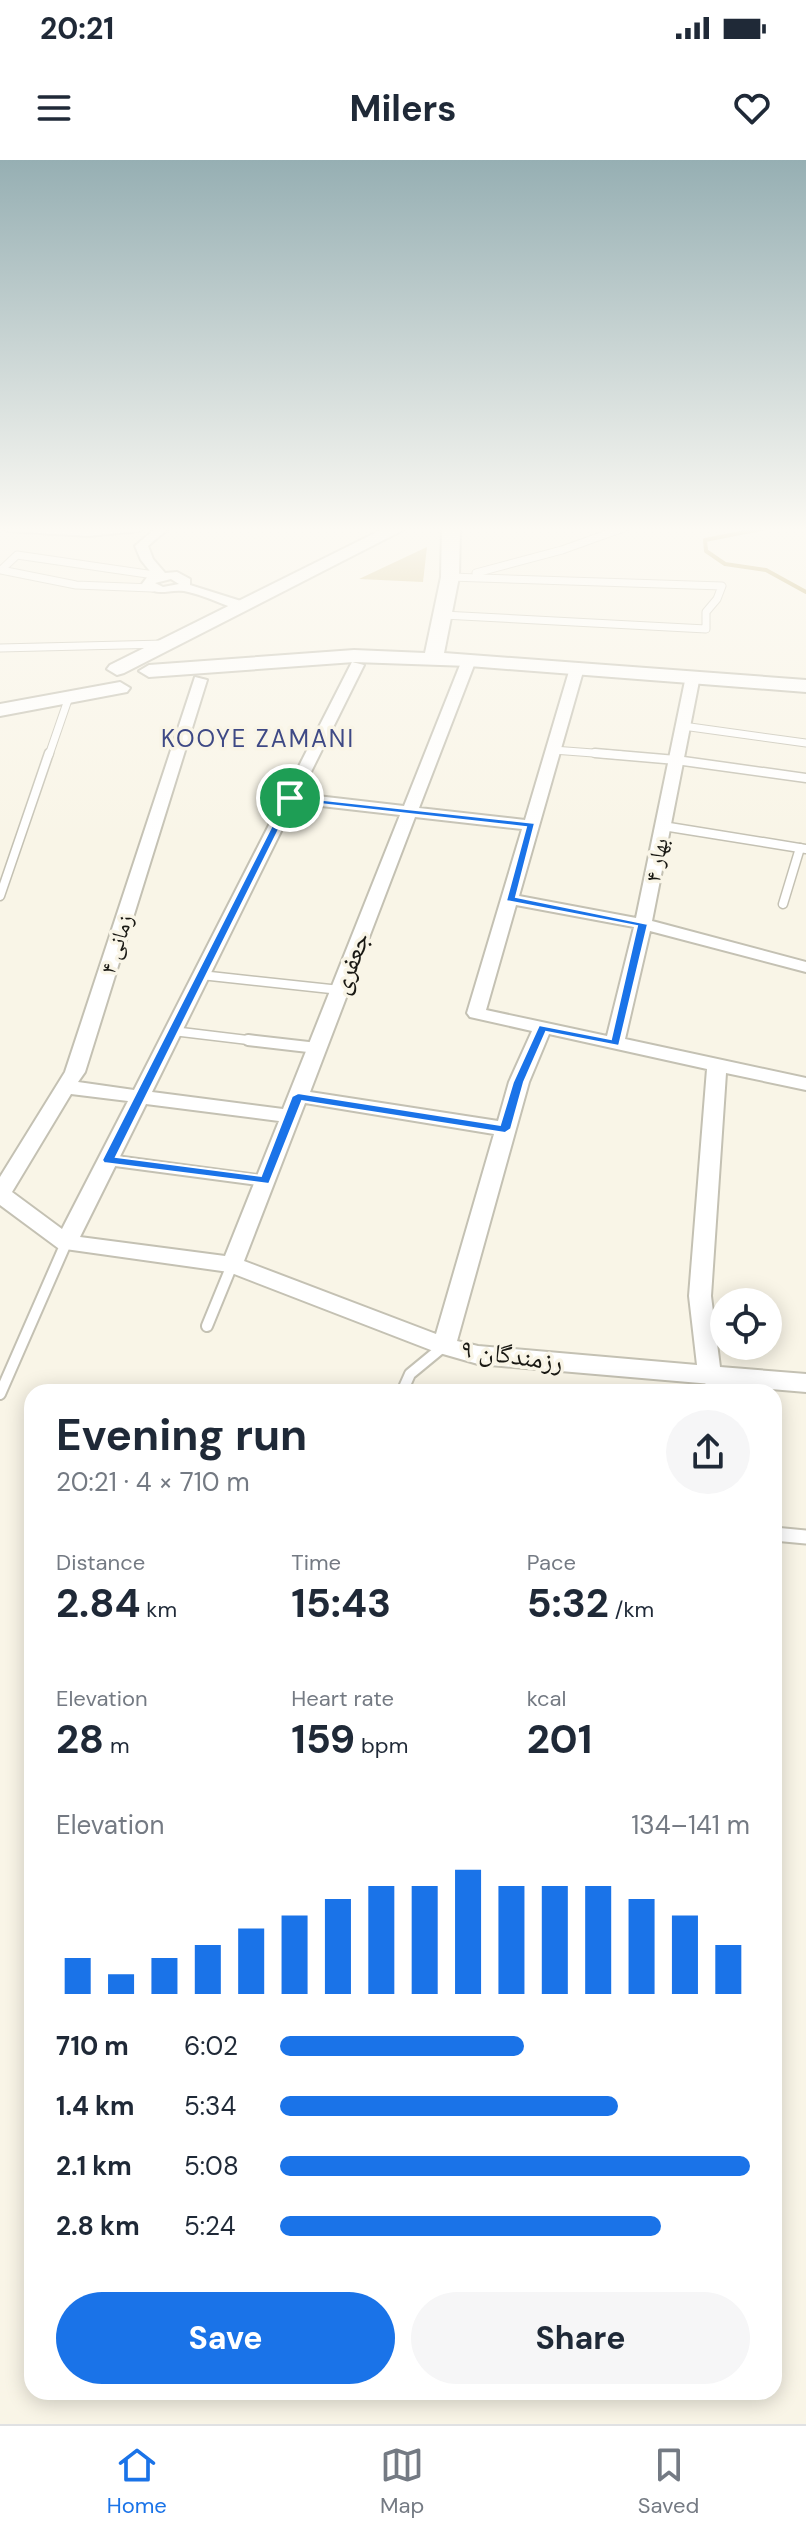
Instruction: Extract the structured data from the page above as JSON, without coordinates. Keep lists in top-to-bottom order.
{
  "streets": {
    "street": [
      "بهار ۴",
      "زمانی ۴",
      "جعفری",
      "رزمندگان ۹"
    ]
  },
  "crossings": [
    ["جعفری", "رزمندگان ۹"]
  ],
  "districts": ["KOOYE ZAMANI"],
  "page": {
    "status": "20:21",
    "header": "Milers",
    "heading": ["Evening run", "20:21 · 4 × 710 m"],
    "stats": [
      ["Distance", "2.84 km"],
      ["Time", "15:43"],
      ["Pace", "5:32 /km"],
      ["Elevation", "28 m"],
      ["Heart rate", "159 bpm"],
      ["kcal", "201"]
    ],
    "chart": ["Elevation", "134–141 m"],
    "list": [
      {
        "name": "710 m",
        "note": "6:02"
      },
      {
        "name": "1.4 km",
        "note": "5:34"
      },
      {
        "name": "2.1 km",
        "note": "5:08"
      },
      {
        "name": "2.8 km",
        "note": "5:24"
      }
    ],
    "buttons": ["Save", "Share"],
    "tabs": ["Home", "Map", "Saved"]
  }
}
